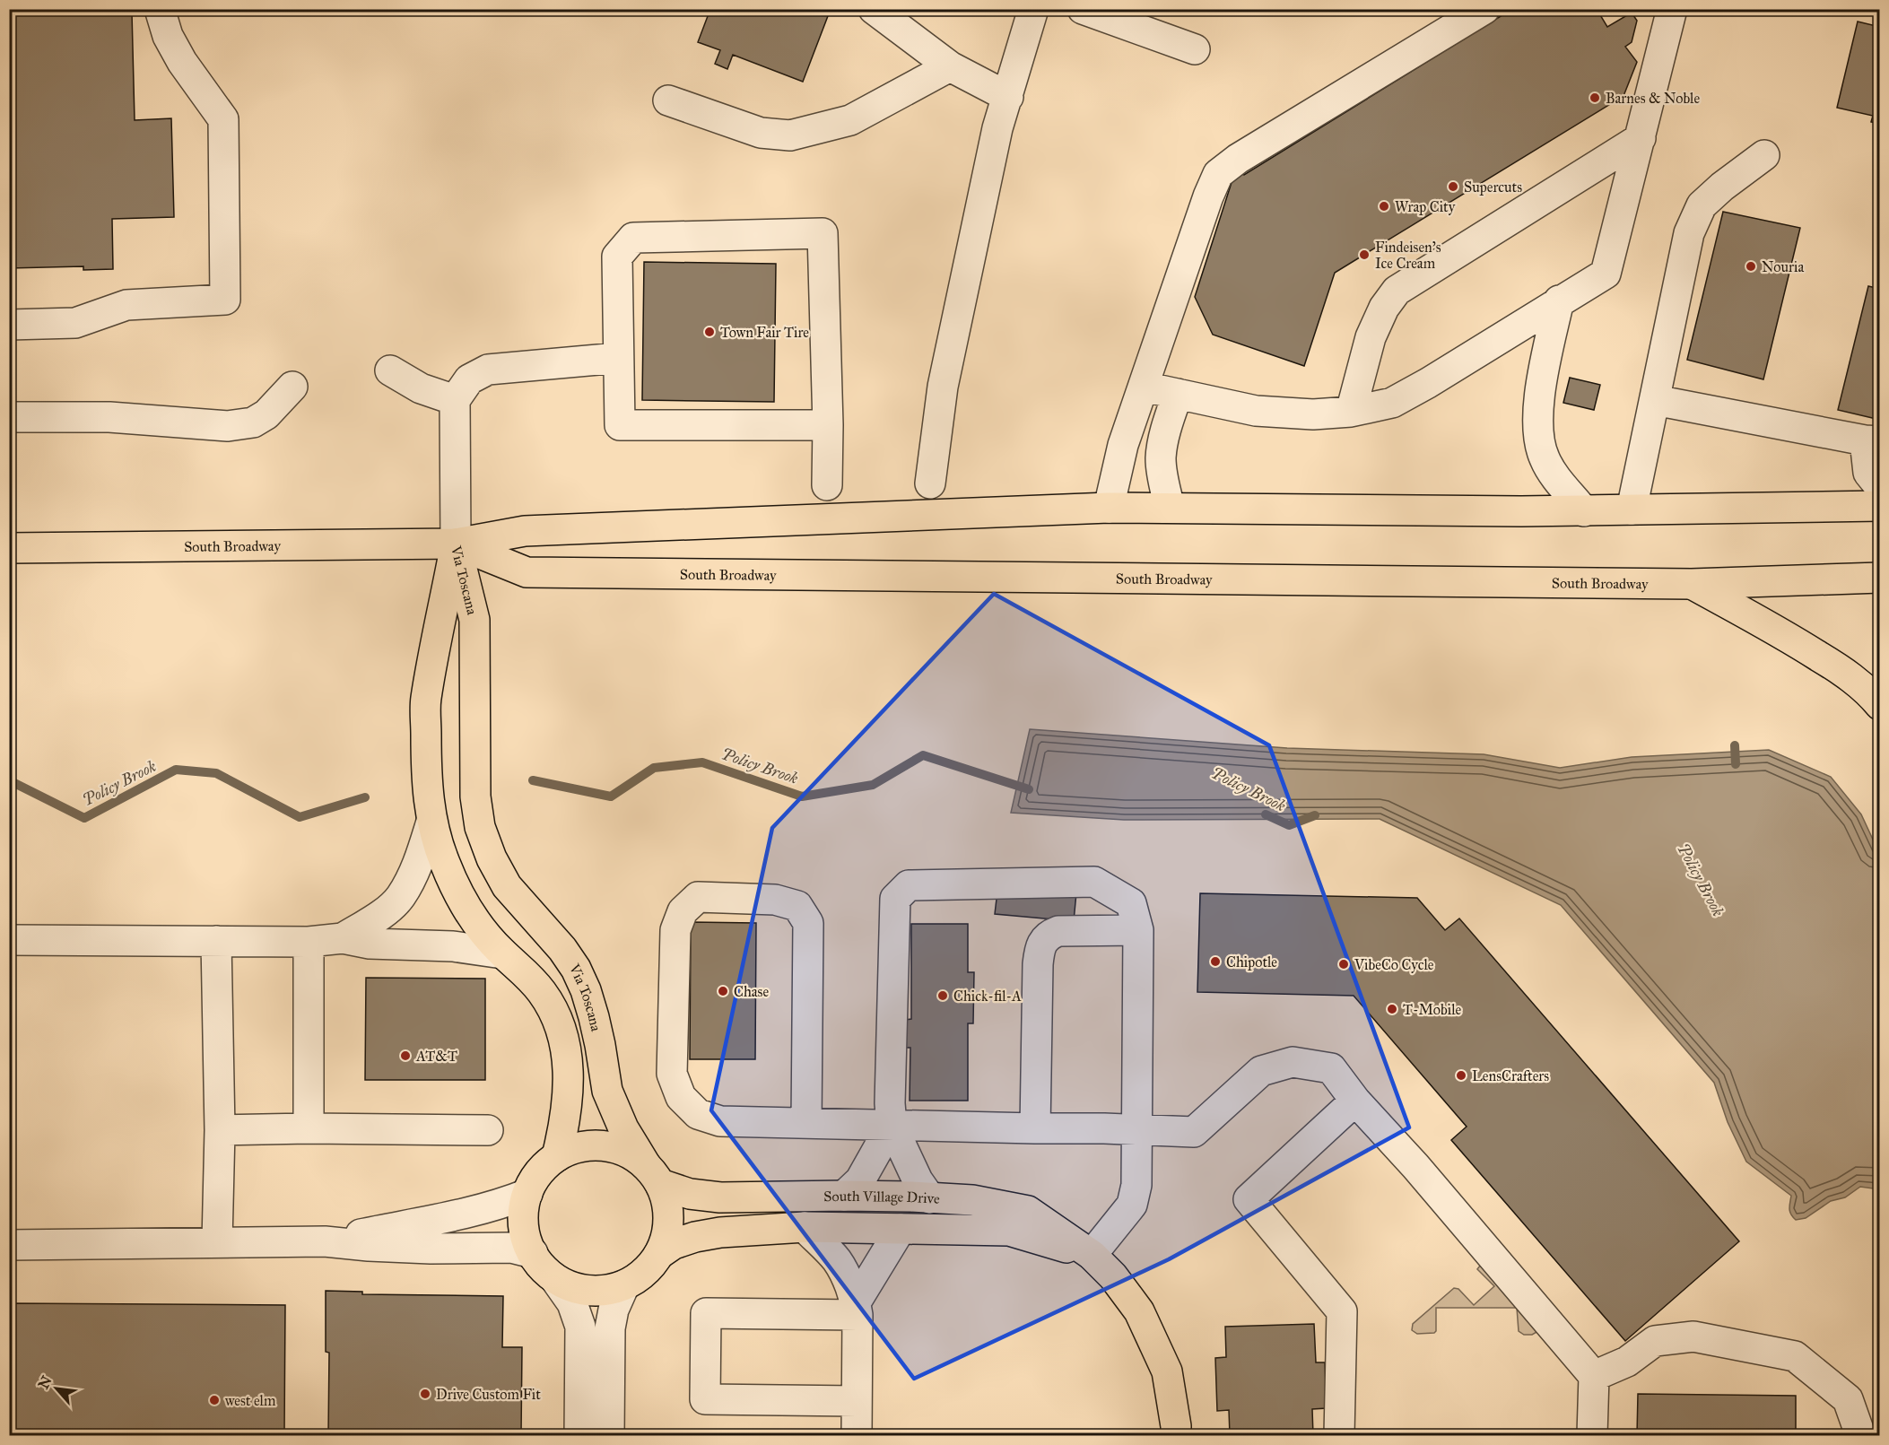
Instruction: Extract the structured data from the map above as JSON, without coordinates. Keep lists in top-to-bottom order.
{
  "streets": {
    "main road": ["South Broadway", "Via Toscana", "South Village Drive"]
  },
  "crossings": [
    ["South Broadway", "Via Toscana"],
    ["Via Toscana", "South Village Drive"]
  ],
  "water": ["Policy Brook"],
  "places": [
    "Barnes & Noble",
    "Supercuts",
    "Wrap City",
    "Findeisen's Ice Cream",
    "Nouria",
    "Town Fair Tire",
    "Chipotle",
    "VibeCo Cycle",
    "Chase",
    "Chick-fil-A",
    "T-Mobile",
    "AT&T",
    "LensCrafters",
    "Drive Custom Fit",
    "west elm"
  ],
  "north": "top left"
}
